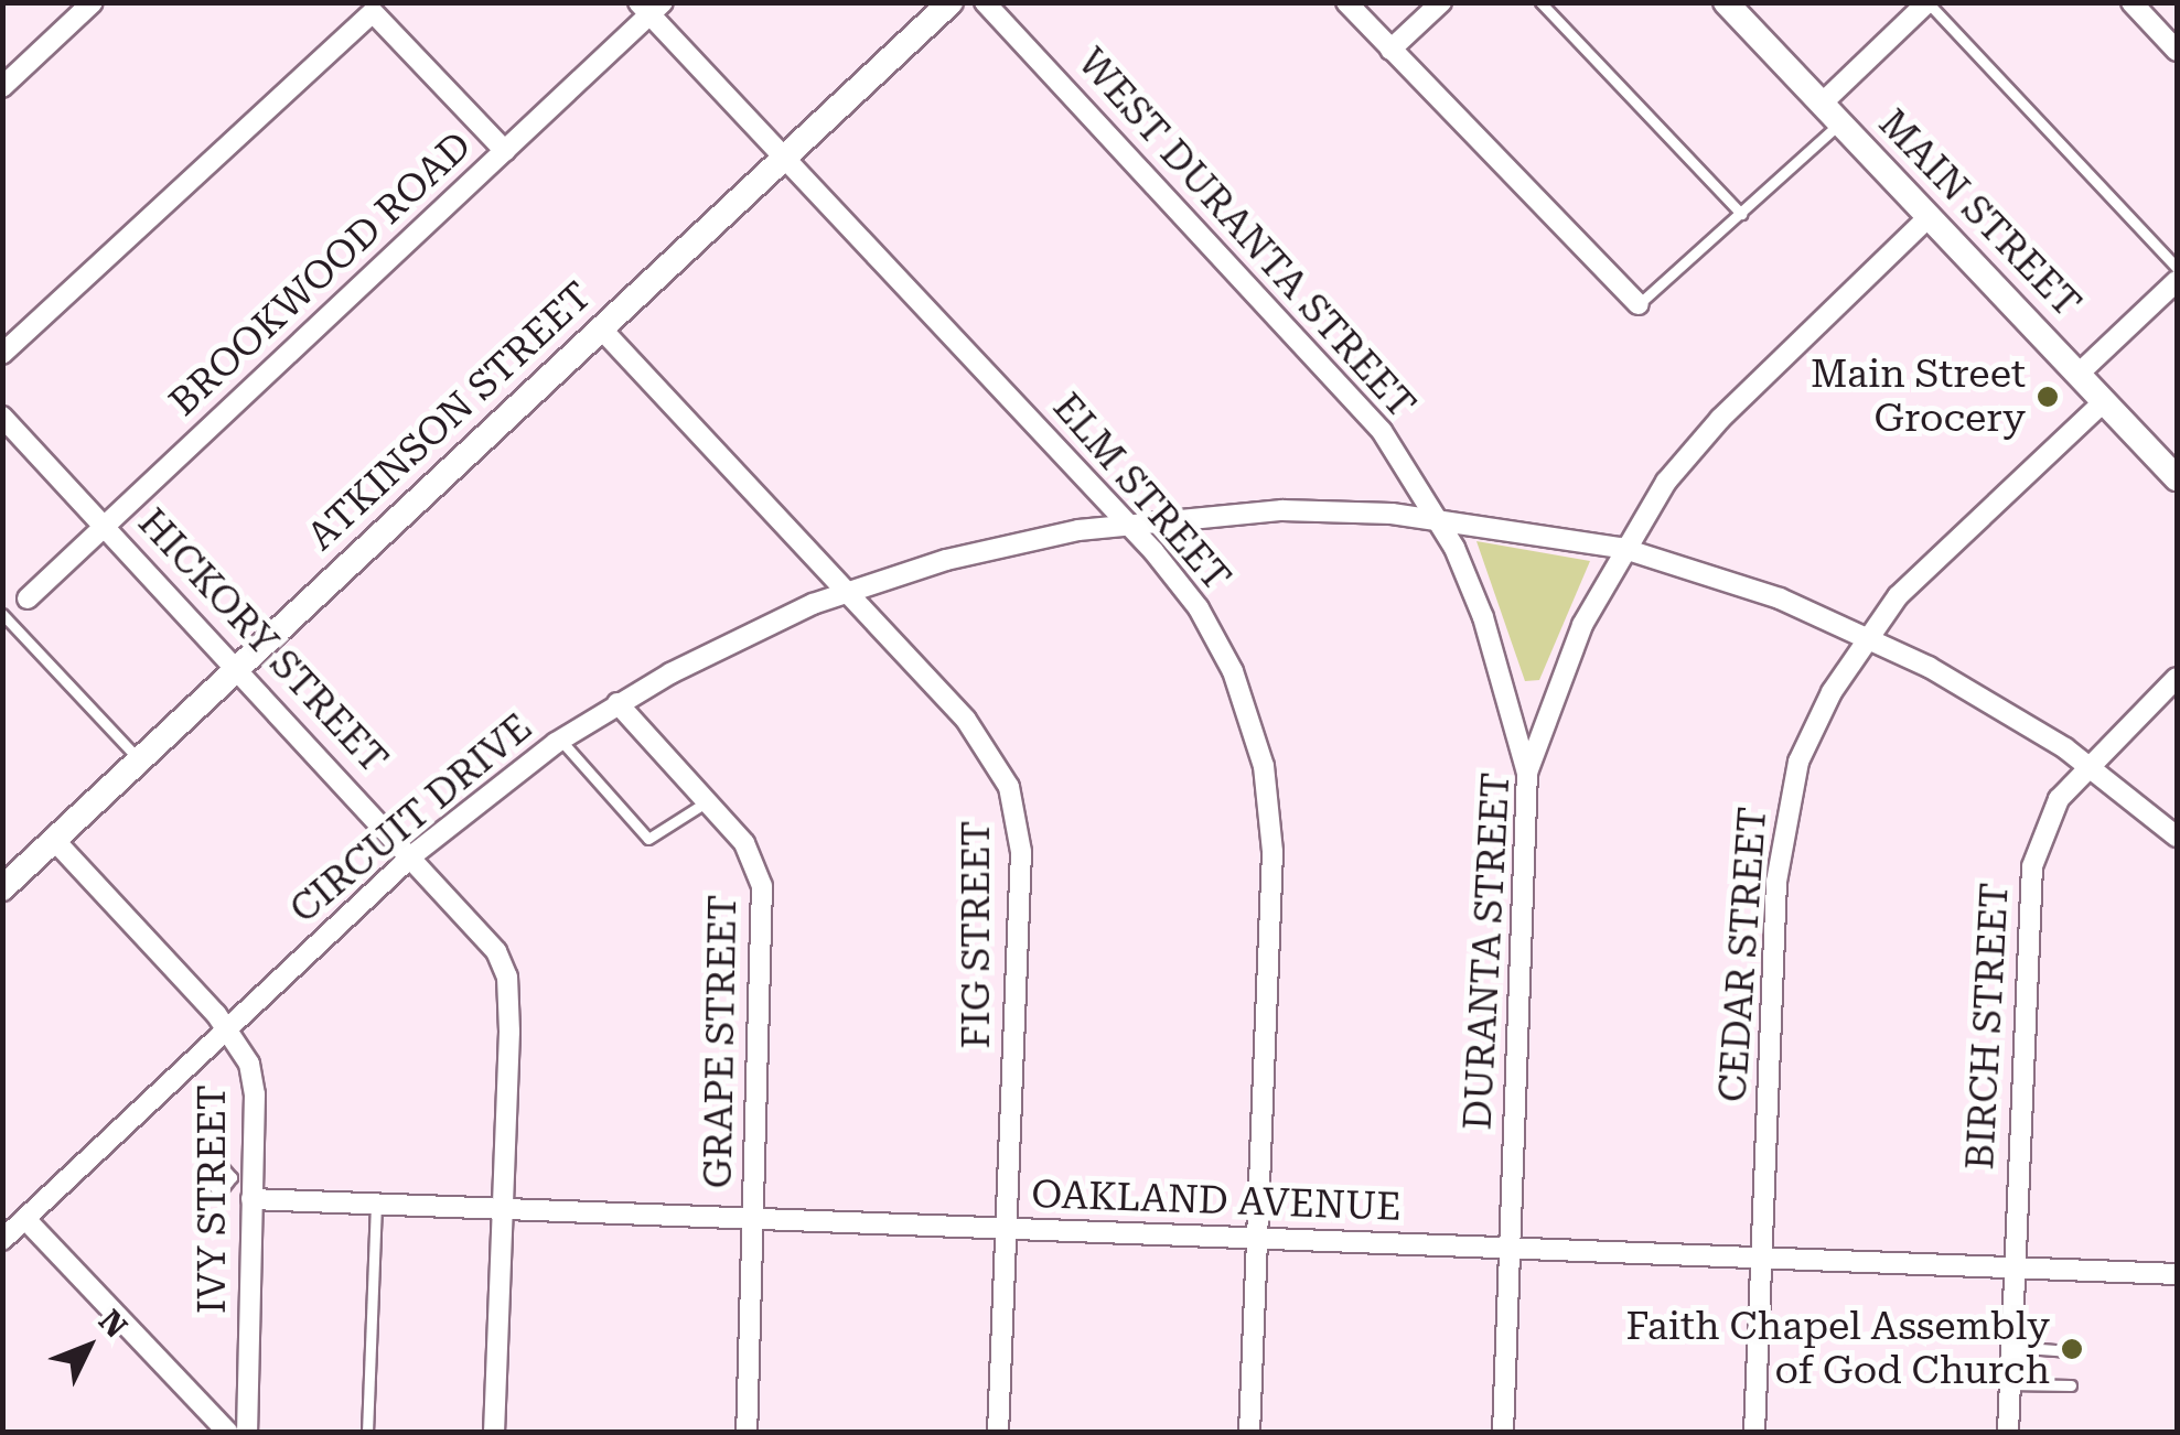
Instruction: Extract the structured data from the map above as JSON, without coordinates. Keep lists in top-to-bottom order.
{
  "streets": {
    "street": [
      "MAIN STREET",
      "WEST DURANTA STREET",
      "BROOKWOOD ROAD",
      "ATKINSON STREET",
      "ELM STREET",
      "HICKORY STREET",
      "CIRCUIT DRIVE",
      "FIG STREET",
      "DURANTA STREET",
      "CEDAR STREET",
      "BIRCH STREET",
      "GRAPE STREET",
      "IVY STREET",
      "OAKLAND AVENUE"
    ]
  },
  "crossings": [
    ["MAIN STREET", "DURANTA STREET"],
    ["MAIN STREET", "CEDAR STREET"],
    ["WEST DURANTA STREET", "CIRCUIT DRIVE"],
    ["WEST DURANTA STREET", "DURANTA STREET"],
    ["BROOKWOOD ROAD", "ELM STREET"],
    ["BROOKWOOD ROAD", "HICKORY STREET"],
    ["ATKINSON STREET", "ELM STREET"],
    ["ATKINSON STREET", "HICKORY STREET"],
    ["ATKINSON STREET", "FIG STREET"],
    ["ATKINSON STREET", "IVY STREET"],
    ["ELM STREET", "CIRCUIT DRIVE"],
    ["ELM STREET", "OAKLAND AVENUE"],
    ["HICKORY STREET", "CIRCUIT DRIVE"],
    ["HICKORY STREET", "OAKLAND AVENUE"],
    ["CIRCUIT DRIVE", "FIG STREET"],
    ["CIRCUIT DRIVE", "DURANTA STREET"],
    ["CIRCUIT DRIVE", "CEDAR STREET"],
    ["CIRCUIT DRIVE", "BIRCH STREET"],
    ["CIRCUIT DRIVE", "GRAPE STREET"],
    ["CIRCUIT DRIVE", "IVY STREET"],
    ["FIG STREET", "OAKLAND AVENUE"],
    ["DURANTA STREET", "OAKLAND AVENUE"],
    ["CEDAR STREET", "OAKLAND AVENUE"],
    ["BIRCH STREET", "OAKLAND AVENUE"],
    ["GRAPE STREET", "OAKLAND AVENUE"],
    ["IVY STREET", "OAKLAND AVENUE"]
  ],
  "places": ["Main Street Grocery", "Faith Chapel Assembly of God Church"],
  "north": "top right"
}
